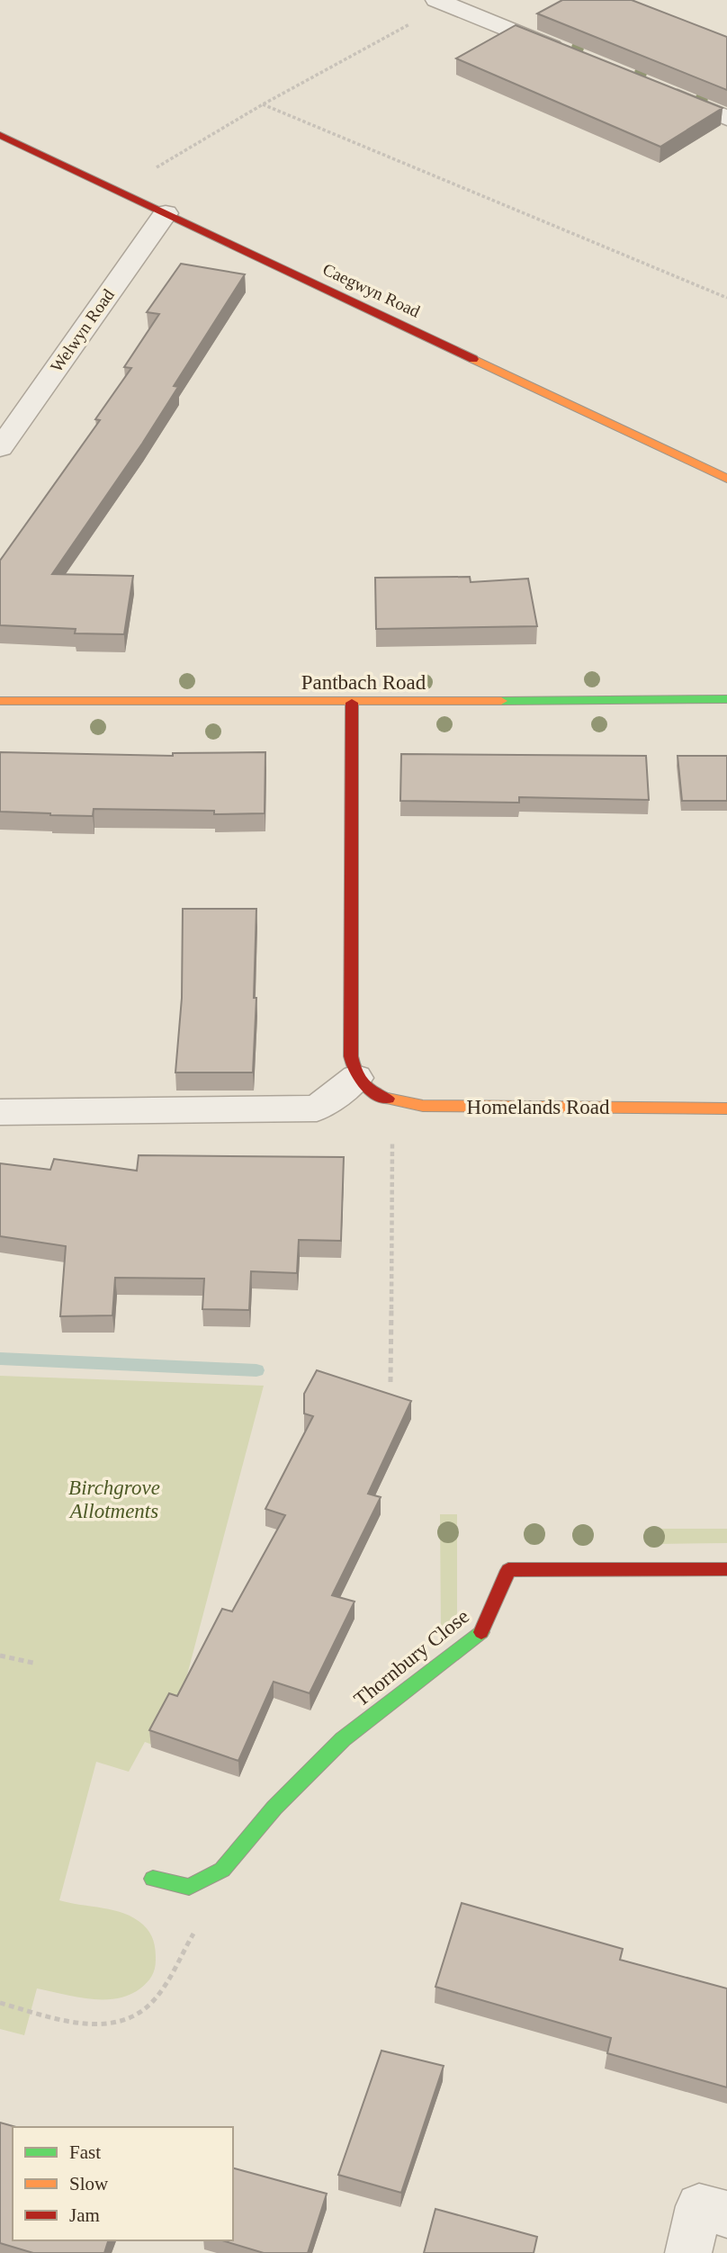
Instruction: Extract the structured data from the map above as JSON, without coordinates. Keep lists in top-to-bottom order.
{
  "streets": {
    "street": [
      "Caegwyn Road",
      "Welwyn Road",
      "Pantbach Road",
      "Homelands Road",
      "Thornbury Close"
    ]
  },
  "crossings": [
    ["Caegwyn Road", "Welwyn Road"]
  ],
  "parks": ["Birchgrove Allotments"],
  "legend": ["Fast", "Slow", "Jam"]
}
